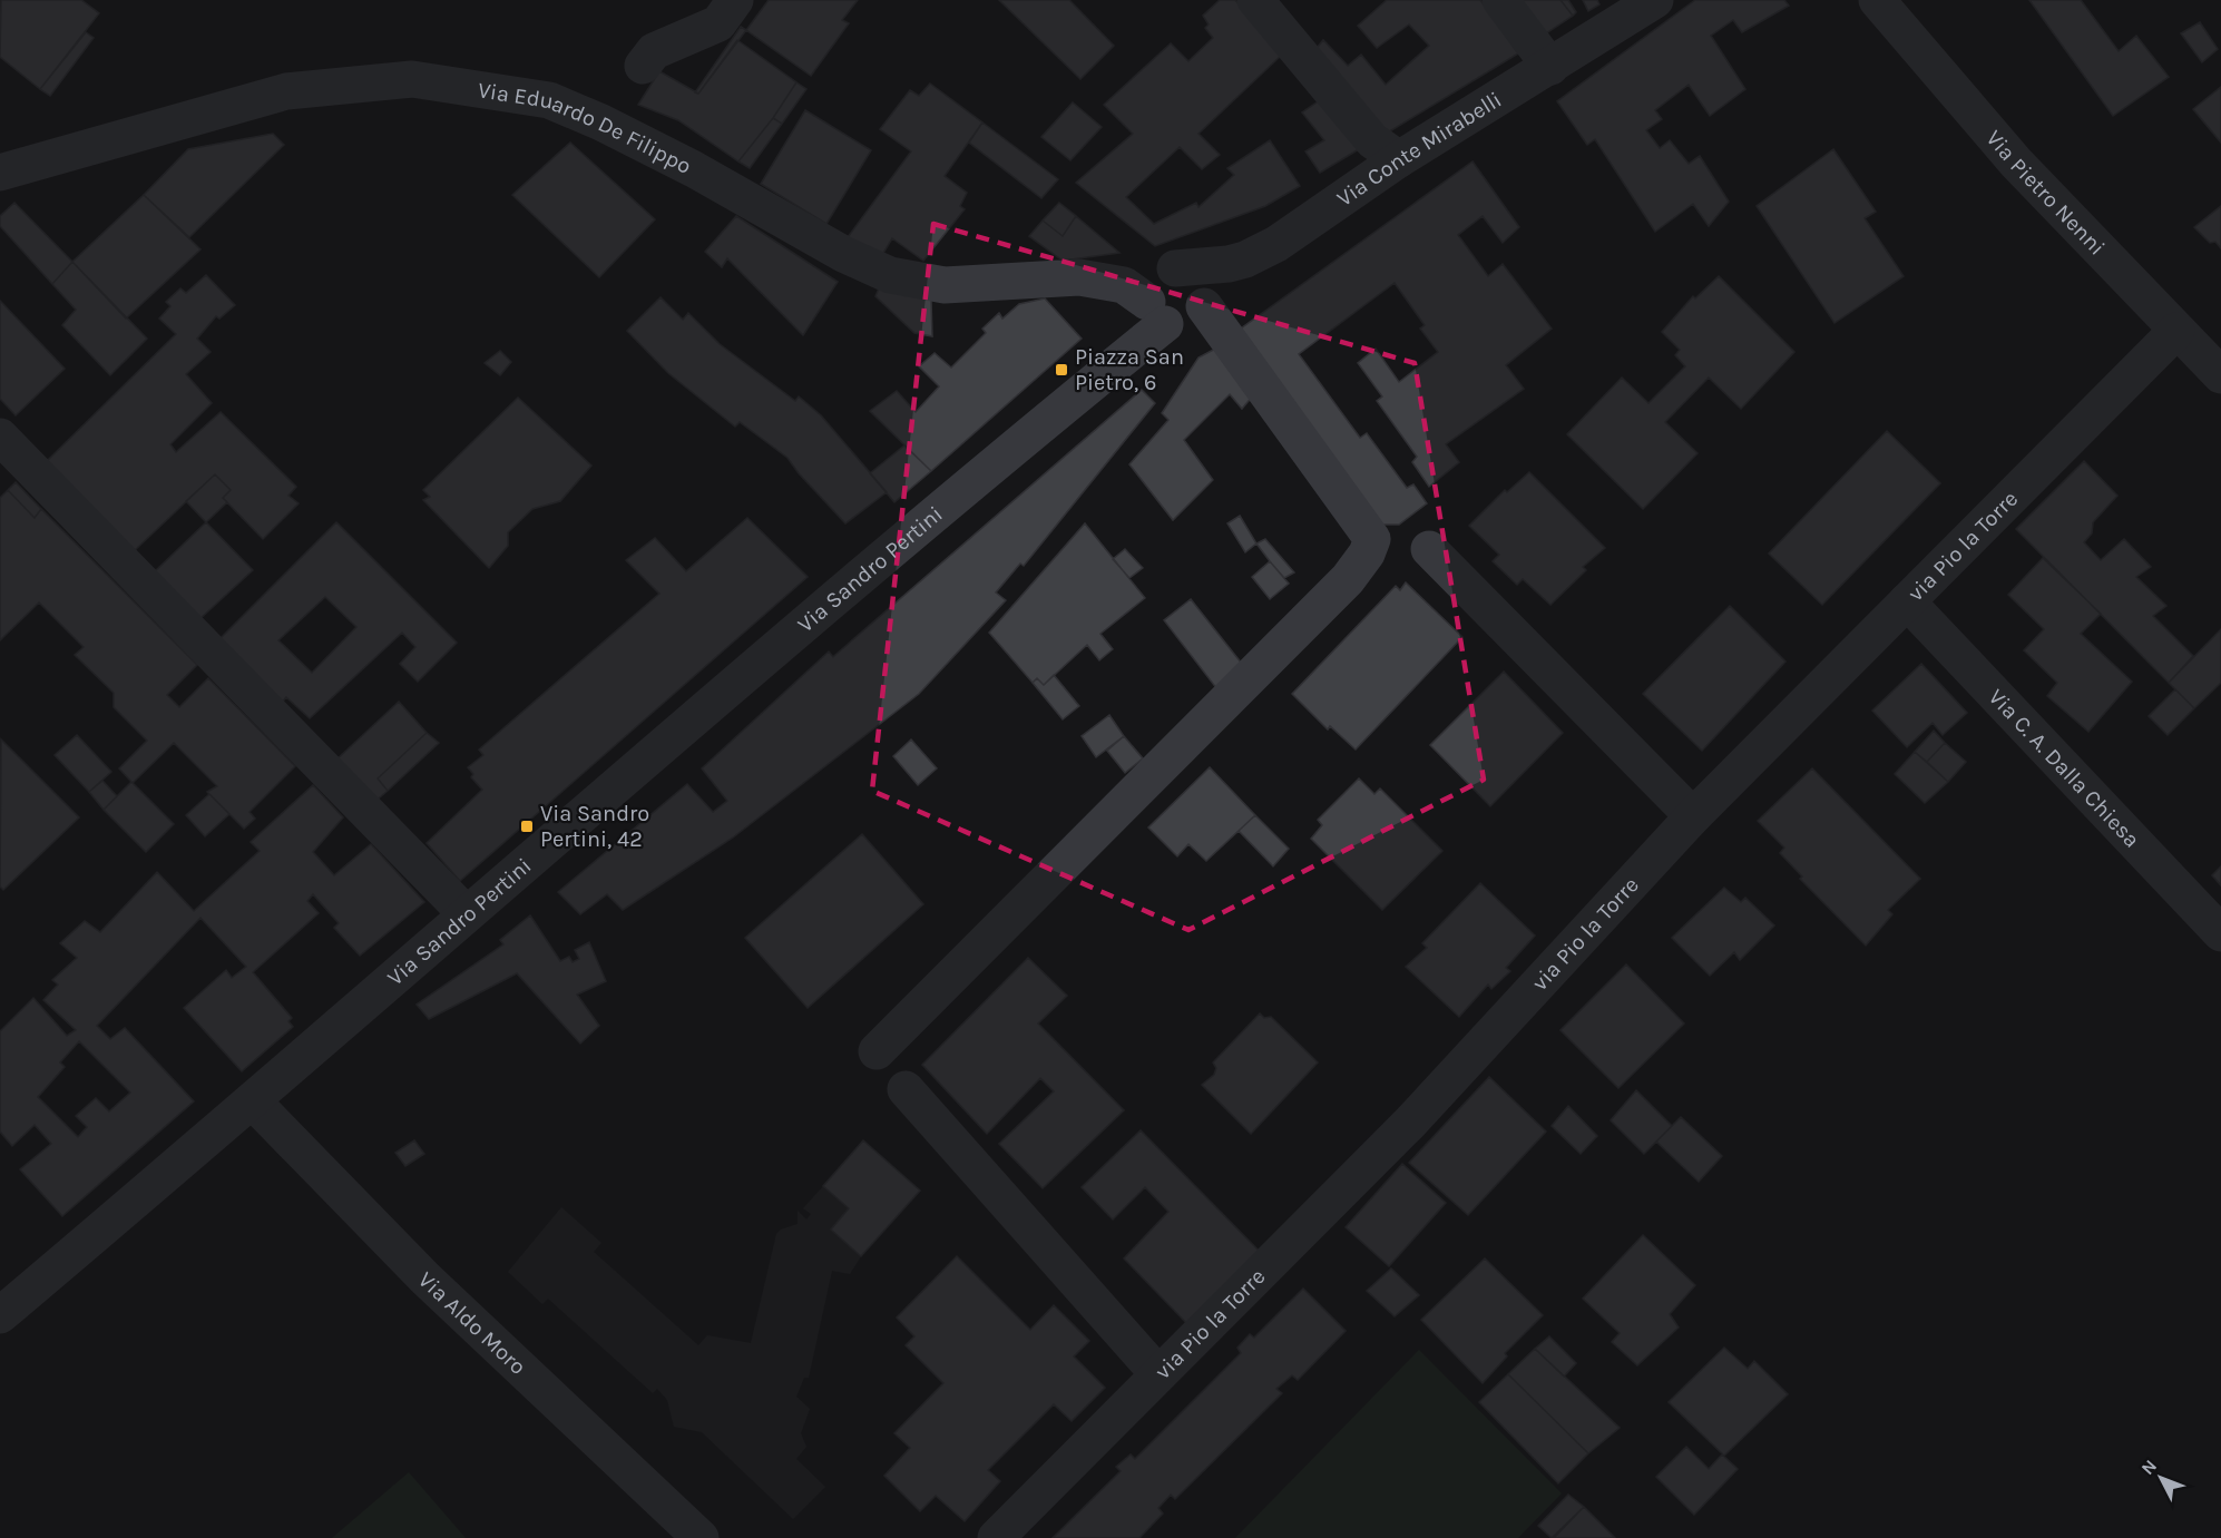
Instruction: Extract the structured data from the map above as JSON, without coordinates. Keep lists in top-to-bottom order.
{
  "streets": {
    "street": [
      "Via Eduardo De Filippo",
      "Via Conte Mirabelli",
      "Via Pietro Nenni",
      "via Pio la Torre",
      "Via Sandro Pertini",
      "Via C. A. Dalla Chiesa",
      "Via Aldo Moro"
    ]
  },
  "crossings": [
    ["Via Eduardo De Filippo", "Via Conte Mirabelli"],
    ["Via Eduardo De Filippo", "Via Sandro Pertini"],
    ["Via Conte Mirabelli", "Via Sandro Pertini"],
    ["Via Pietro Nenni", "via Pio la Torre"],
    ["via Pio la Torre", "Via C. A. Dalla Chiesa"],
    ["Via Sandro Pertini", "Via Aldo Moro"]
  ],
  "places": {
    "transit": ["Piazza San Pietro, 6", "Via Sandro Pertini, 42"]
  },
  "north": "top left"
}
